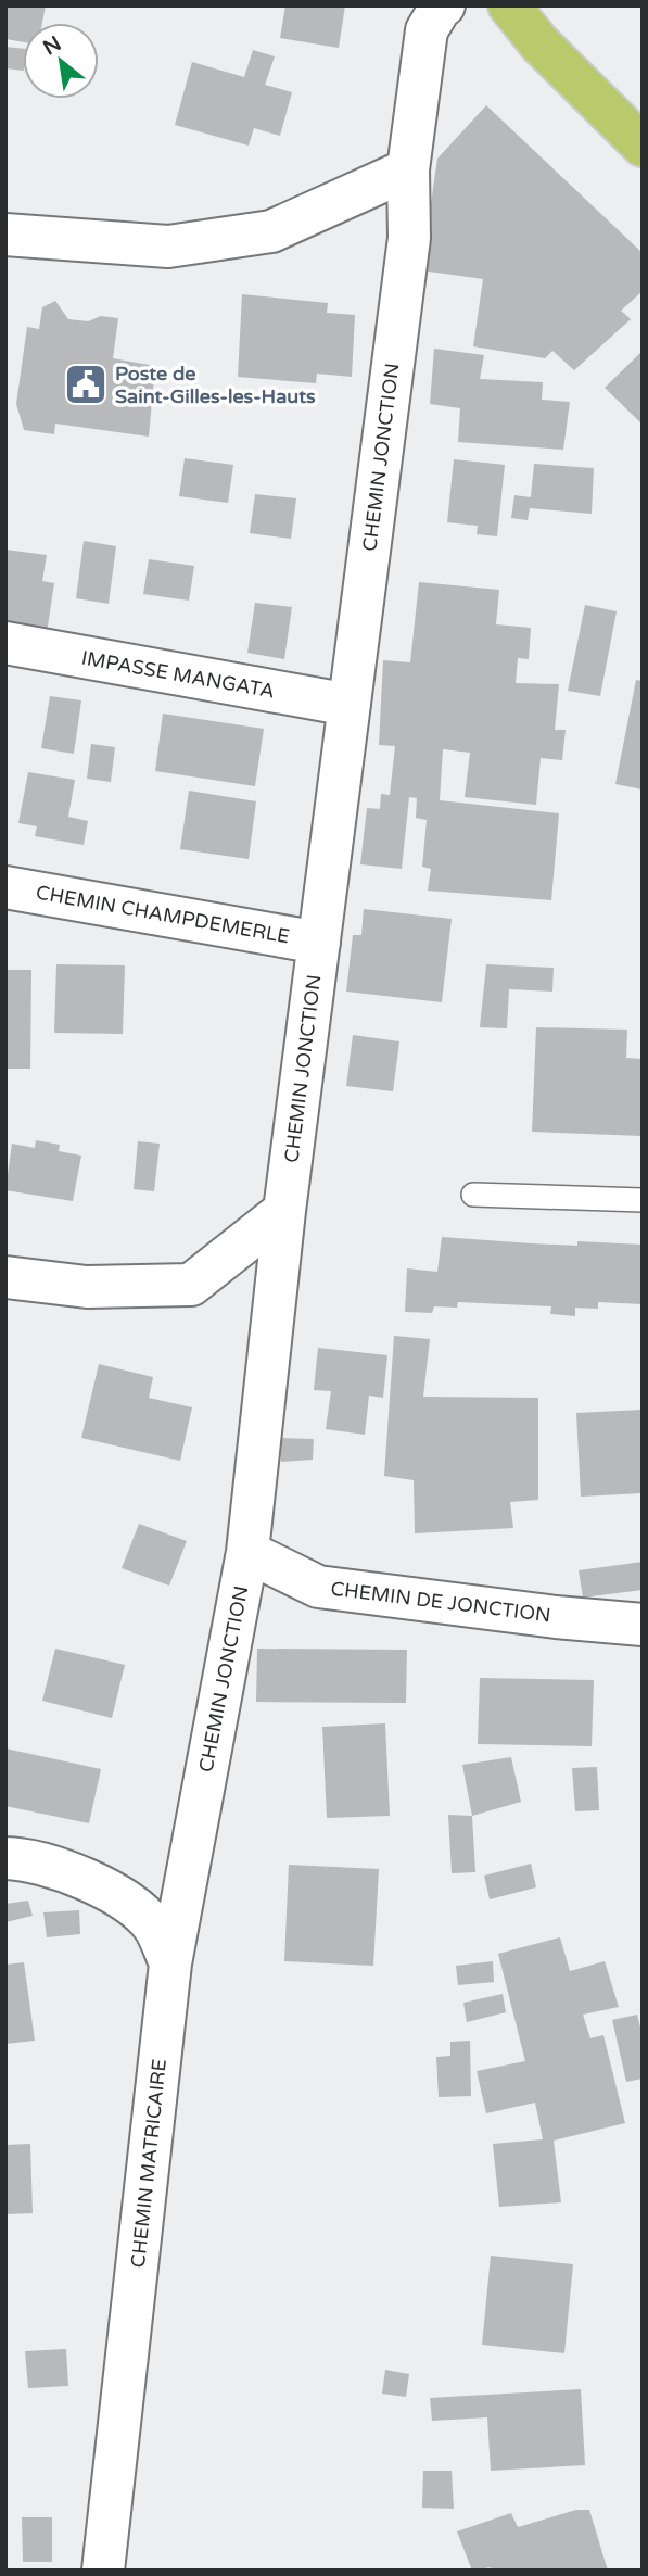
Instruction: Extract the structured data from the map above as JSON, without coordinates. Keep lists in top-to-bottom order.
{
  "streets": {
    "street": [
      "CHEMIN JONCTION",
      "IMPASSE MANGATA",
      "CHEMIN CHAMPDEMERLE",
      "CHEMIN DE JONCTION",
      "CHEMIN MATRICAIRE"
    ]
  },
  "crossings": [
    ["CHEMIN JONCTION", "IMPASSE MANGATA"],
    ["CHEMIN JONCTION", "CHEMIN CHAMPDEMERLE"],
    ["CHEMIN JONCTION", "CHEMIN DE JONCTION"],
    ["CHEMIN JONCTION", "CHEMIN MATRICAIRE"]
  ],
  "places": {
    "public building": ["Poste de Saint-Gilles-les-Hauts"]
  },
  "north": "top left"
}
